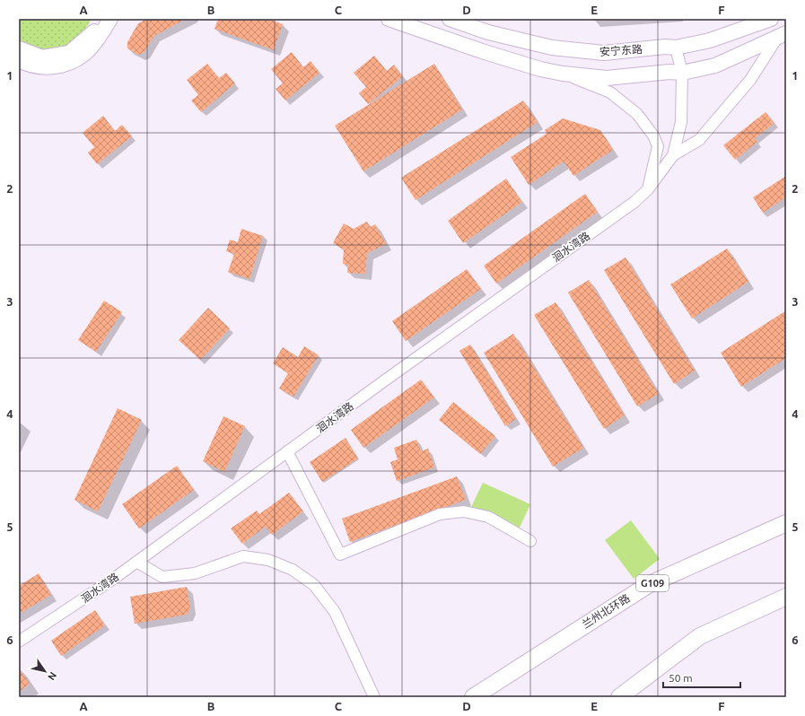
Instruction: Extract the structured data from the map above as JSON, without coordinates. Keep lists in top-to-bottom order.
{
  "streets": {
    "highway": ["G109", "兰州北环路"],
    "main road": ["安宁东路"],
    "street": ["洄水湾路"]
  },
  "crossings": [
    ["安宁东路", "洄水湾路"]
  ],
  "scale_bar": "50 m",
  "north": "bottom right",
  "grid": {
    "columns": [
      "A",
      "B",
      "C",
      "D",
      "E",
      "F"
    ],
    "rows": [
      "1",
      "2",
      "3",
      "4",
      "5",
      "6"
    ]
  }
}
